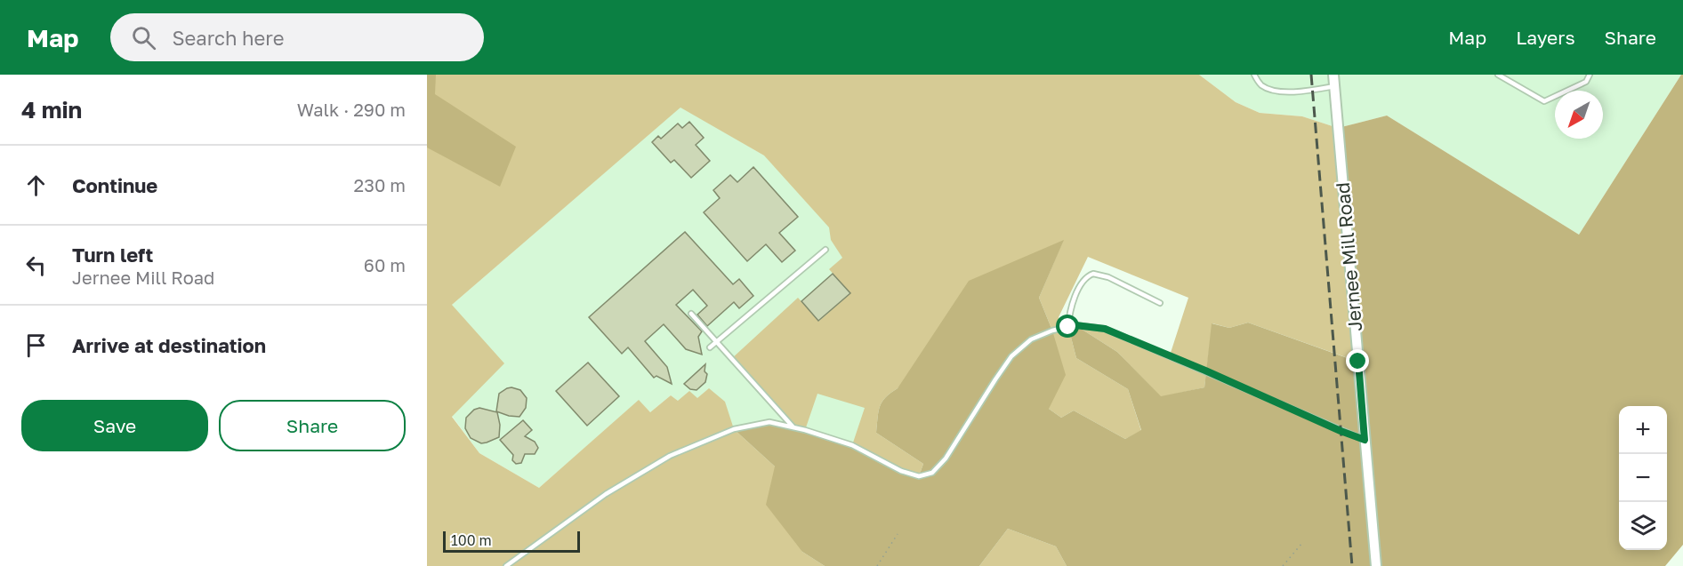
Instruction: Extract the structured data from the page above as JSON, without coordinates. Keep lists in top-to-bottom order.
{
  "streets": {
    "street": ["Jernee Mill Road"]
  },
  "scale_bar": "100 m",
  "north": "bottom left",
  "page": {
    "header": "Map",
    "search": "Search here",
    "nav": ["Map", "Layers", "Share"],
    "heading": ["4 min", "Walk · 290 m"],
    "list": [
      ["Continue", "230 m"],
      ["Turn left", "Jernee Mill Road", "60 m"],
      "Arrive at destination"
    ],
    "buttons": ["Save", "Share"],
    "map_buttons": ["+", "−"],
    "scale": "100 m"
  }
}
